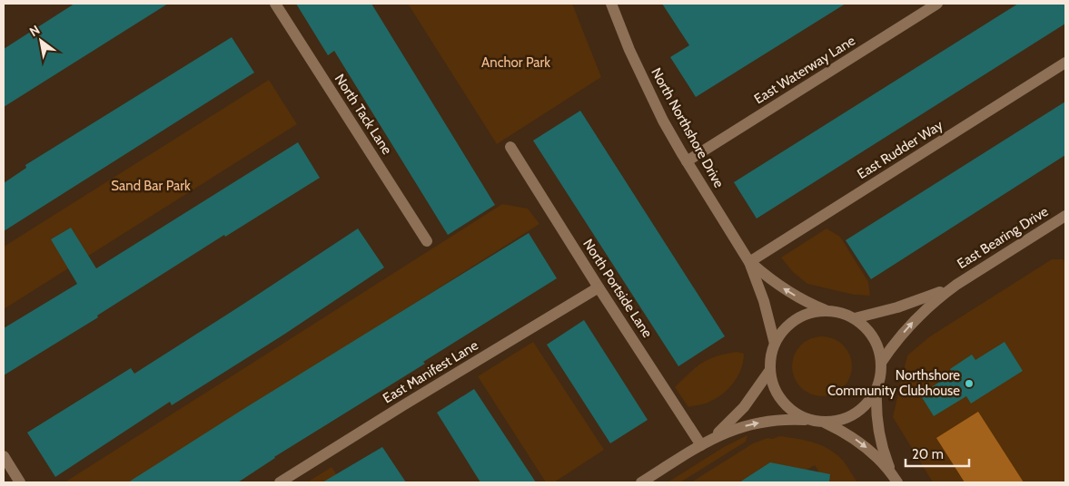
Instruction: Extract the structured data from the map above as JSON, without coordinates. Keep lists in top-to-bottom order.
{
  "streets": {
    "street": [
      "East Waterway Lane",
      "North Tack Lane",
      "North Northshore Drive",
      "East Rudder Way",
      "East Bearing Drive",
      "North Portside Lane",
      "East Manifest Lane"
    ]
  },
  "crossings": [
    ["East Waterway Lane", "North Northshore Drive"],
    ["North Northshore Drive", "East Rudder Way"],
    ["North Portside Lane", "East Manifest Lane"]
  ],
  "parks": ["Anchor Park", "Sand Bar Park"],
  "places": ["Northshore Community Clubhouse"],
  "scale_bar": "20 m",
  "north": "top left"
}
